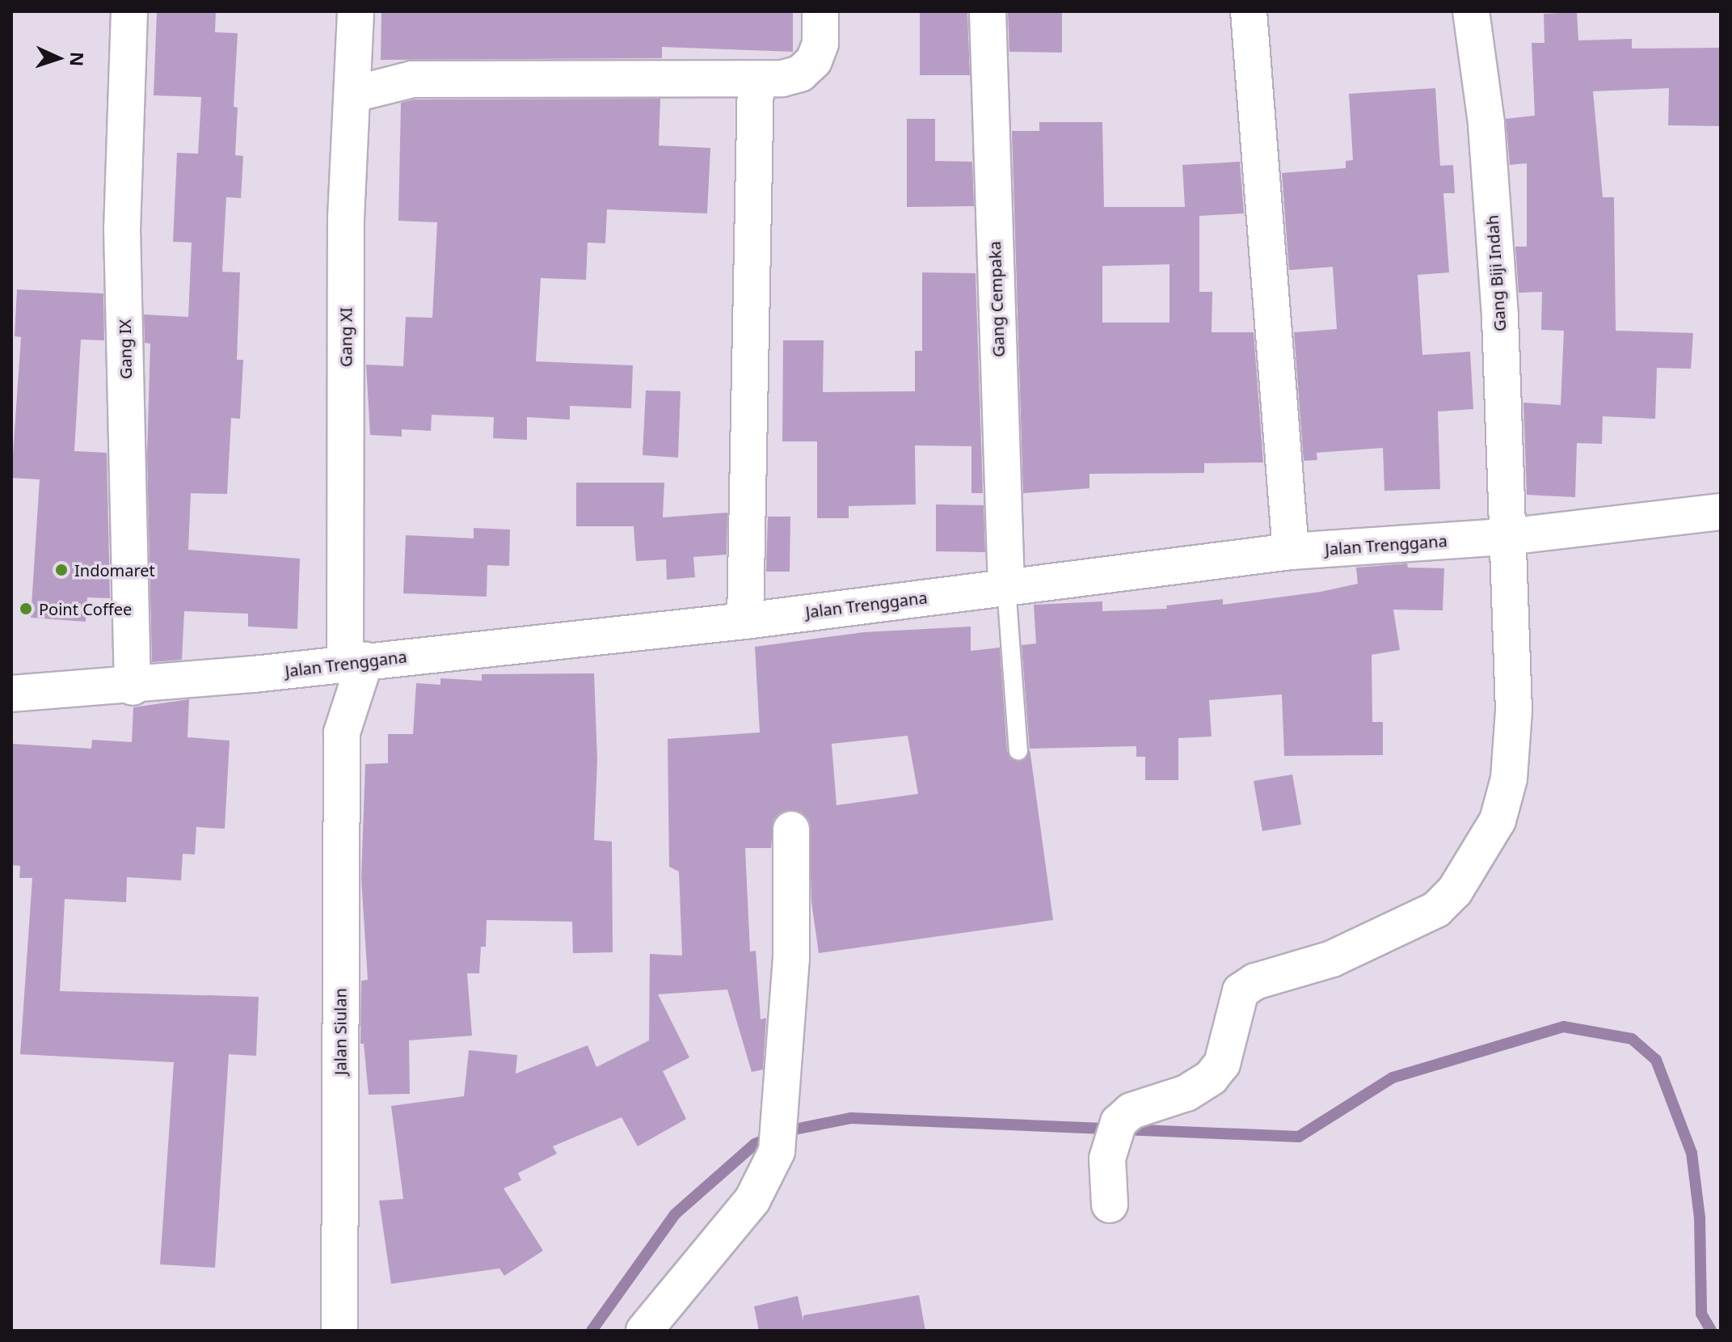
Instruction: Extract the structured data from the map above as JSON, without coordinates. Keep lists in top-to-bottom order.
{
  "streets": {
    "street": [
      "Gang Biji Indah",
      "Gang Cempaka",
      "Gang XI",
      "Gang IX",
      "Jalan Trenggana",
      "Jalan Siulan"
    ]
  },
  "crossings": [
    ["Gang Biji Indah", "Jalan Trenggana"],
    ["Gang Cempaka", "Jalan Trenggana"],
    ["Gang XI", "Jalan Trenggana"],
    ["Gang XI", "Jalan Siulan"],
    ["Gang IX", "Jalan Trenggana"],
    ["Jalan Trenggana", "Jalan Siulan"]
  ],
  "places": ["Indomaret", "Point Coffee"],
  "north": "right"
}
